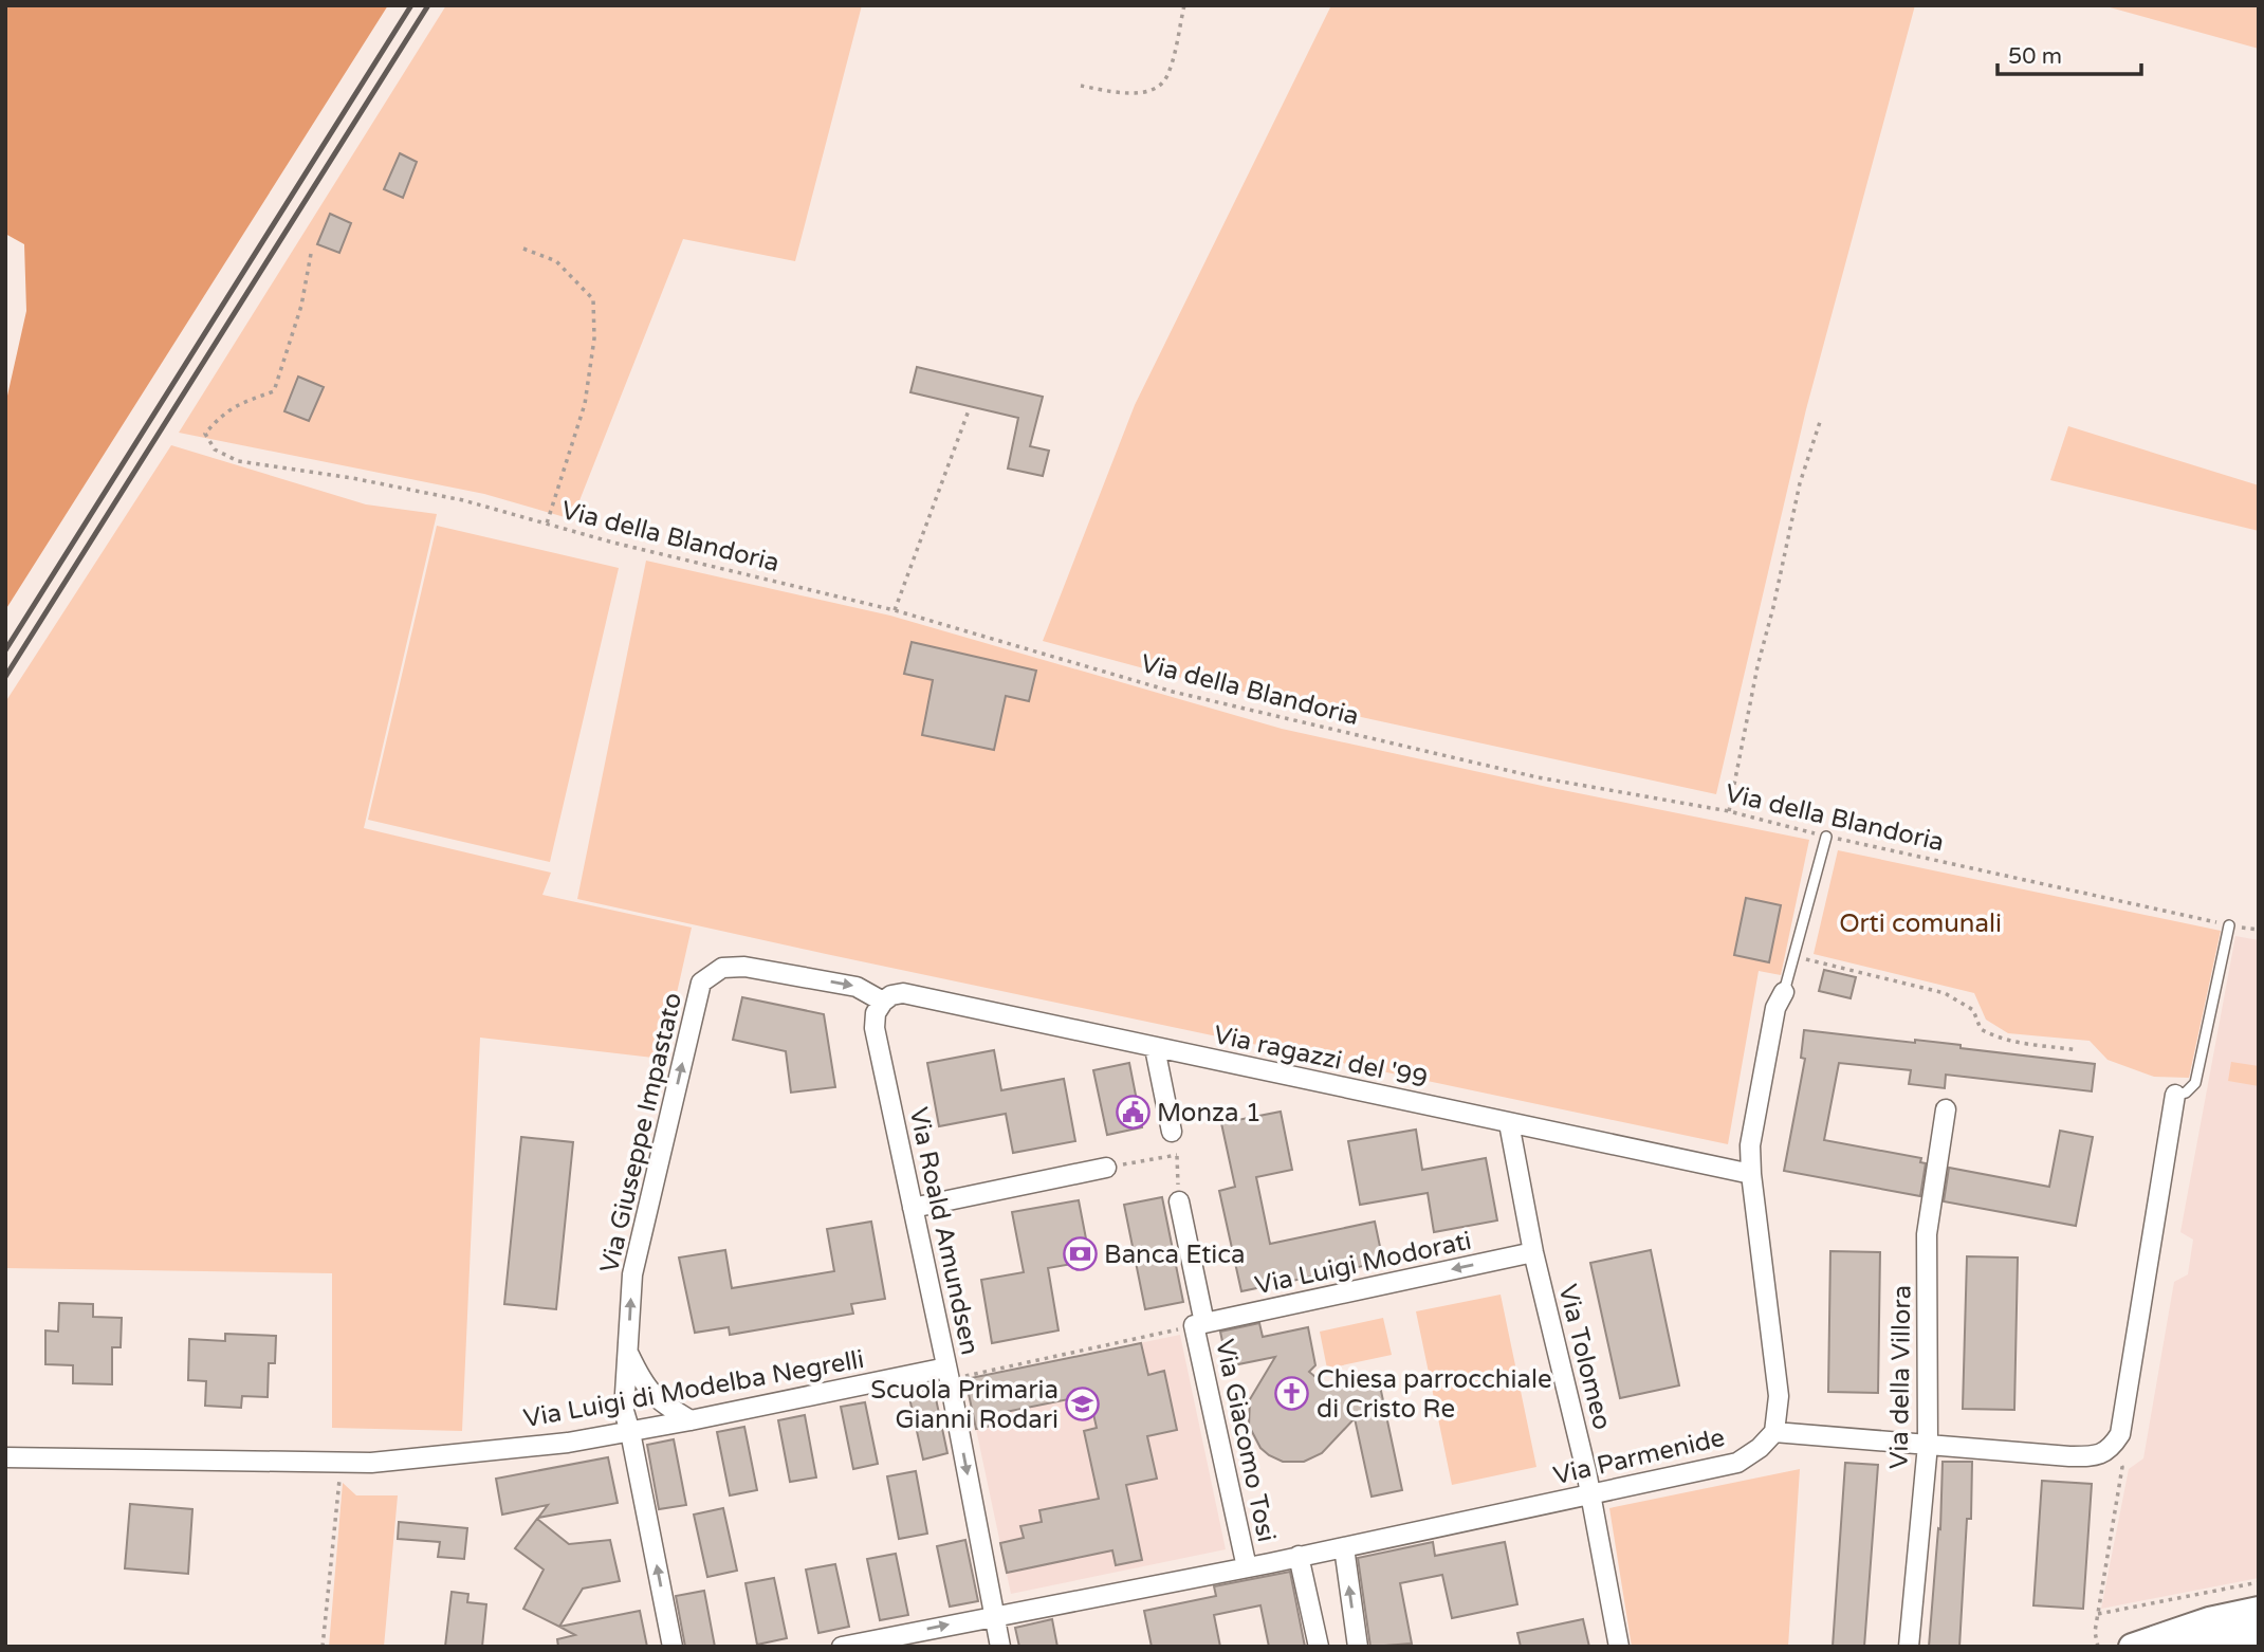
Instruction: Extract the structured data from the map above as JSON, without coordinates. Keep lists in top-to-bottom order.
{
  "streets": {
    "street": [
      "Via ragazzi del '99",
      "Via Giuseppe Impastato",
      "Via Roald Amundsen",
      "Via Luigi Modorati",
      "Via Tolomeo",
      "Via della Villora",
      "Via Luigi di Modelba Negrelli",
      "Via Giacomo Tosi",
      "Via Parmenide"
    ],
    "path": ["Via della Blandoria"]
  },
  "crossings": [
    ["Via ragazzi del '99", "Via Giuseppe Impastato"],
    ["Via ragazzi del '99", "Via Roald Amundsen"],
    ["Via ragazzi del '99", "Via Tolomeo"],
    ["Via Giuseppe Impastato", "Via Roald Amundsen"],
    ["Via Giuseppe Impastato", "Via Luigi di Modelba Negrelli"],
    ["Via Roald Amundsen", "Via Luigi di Modelba Negrelli"],
    ["Via Roald Amundsen", "Via Parmenide"],
    ["Via Luigi Modorati", "Via Tolomeo"],
    ["Via Luigi Modorati", "Via Giacomo Tosi"],
    ["Via Tolomeo", "Via Parmenide"],
    ["Via Giacomo Tosi", "Via Parmenide"]
  ],
  "one_way": ["Via Roald Amundsen", "Via Luigi Modorati"],
  "parks": ["Orti comunali"],
  "places": {
    "public building": ["Monza 1"],
    "bank": ["Banca Etica"],
    "church": ["Chiesa parrocchiale di Cristo Re"],
    "school or university": ["Scuola Primaria Gianni Rodari"]
  },
  "scale_bar": "50 m"
}
